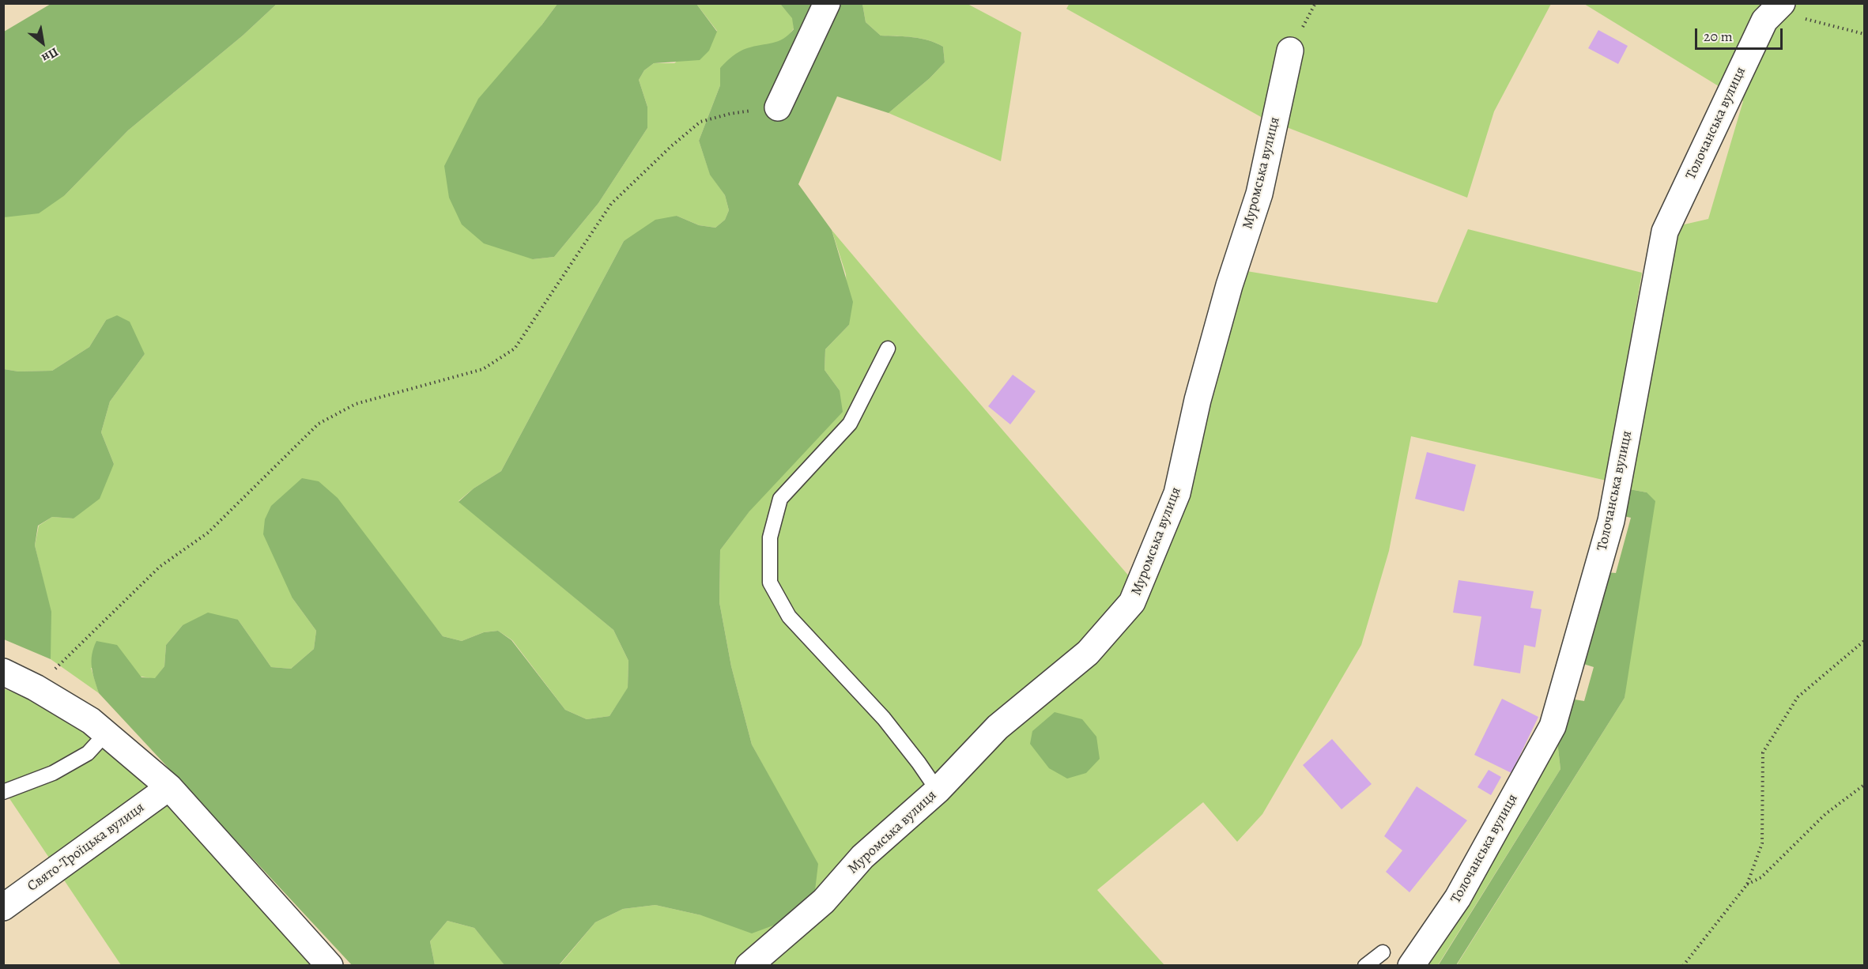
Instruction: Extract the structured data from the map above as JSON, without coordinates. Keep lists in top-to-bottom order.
{
  "streets": {
    "street": ["Толочанська вулиця", "Муромська вулиця", "Свято-Троїцька вулиця"]
  },
  "scale_bar": "20 m",
  "north": "bottom right"
}
